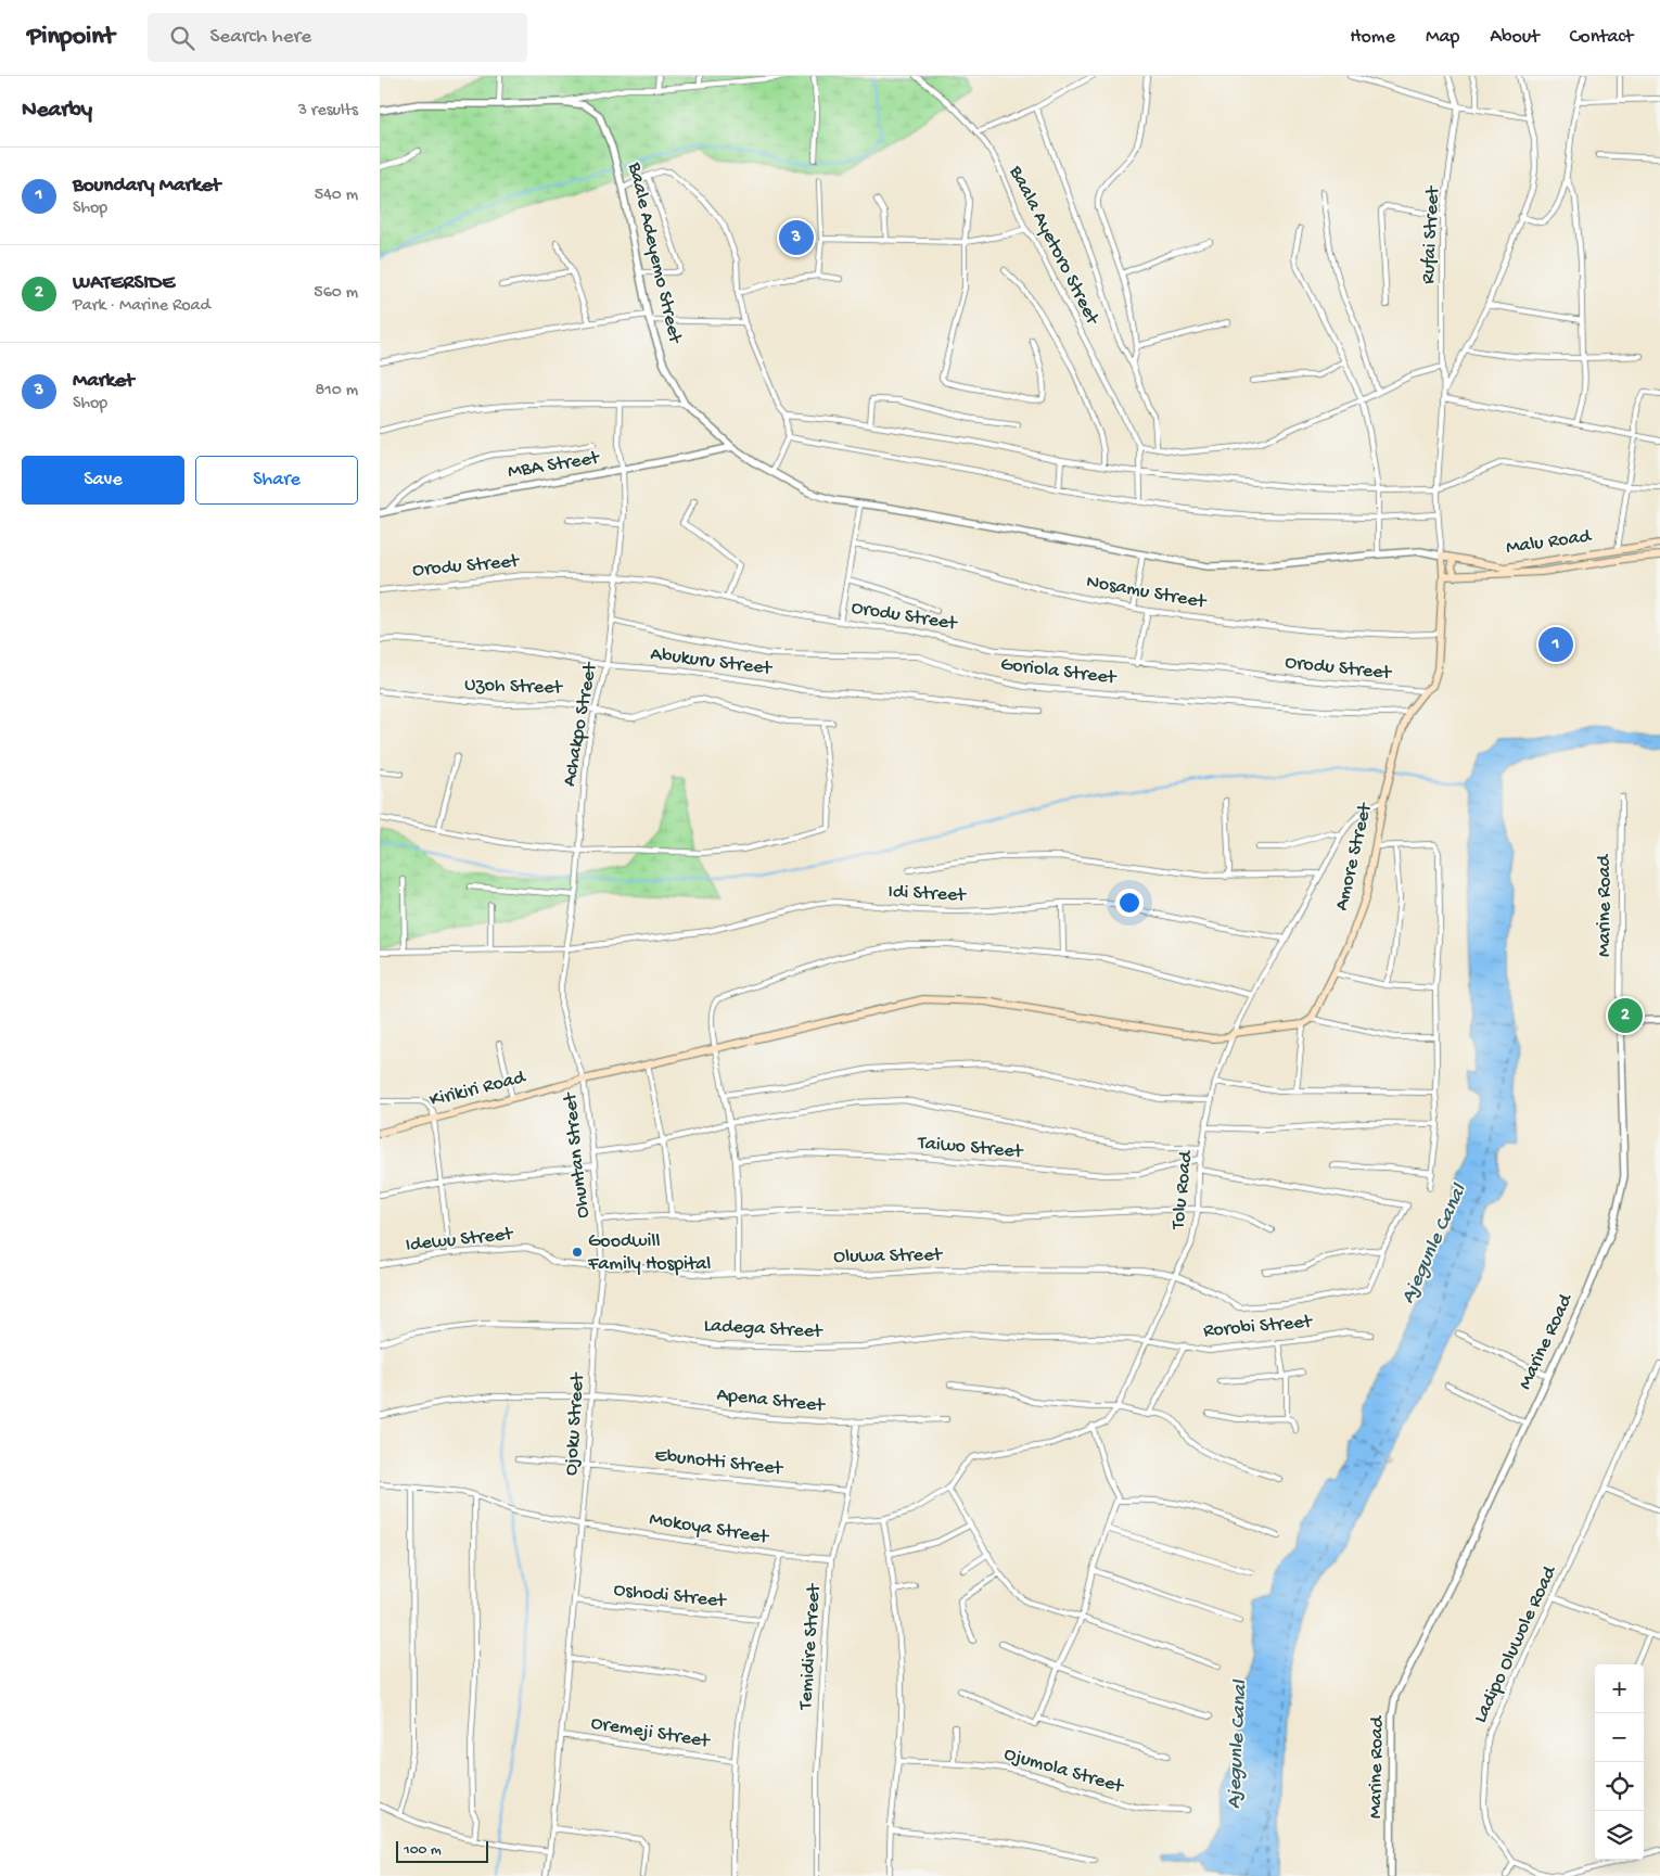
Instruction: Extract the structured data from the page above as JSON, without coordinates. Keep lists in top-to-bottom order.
{
  "streets": {
    "main road": ["Malu Road", "Amore Street", "Kirikiri Road"],
    "street": [
      "Rufai Street",
      "Baala Ayetoro Street",
      "Baale Adeyemo Street",
      "MBA Street",
      "Orodu Street",
      "Nosamu Street",
      "Abukuru Street",
      "Goriola Street",
      "Uzoh Street",
      "Achakpo Street",
      "Idi Street",
      "Marine Road",
      "Taiwo Street",
      "Ohuntan Street",
      "Tolu Road",
      "Idewu Street",
      "Oluwa Street",
      "Rorobi Street",
      "Ladega Street",
      "Apena Street",
      "Ojoku Street",
      "Ebunotti Street",
      "Mokoya Street",
      "Oshodi Street",
      "Ladipo Oluwole Road",
      "Temidire Street",
      "Oremeji Street",
      "Ojumola Street"
    ]
  },
  "crossings": [
    ["Baale Adeyemo Street", "MBA Street"],
    ["Baale Adeyemo Street", "Malu Road"],
    ["Baale Adeyemo Street", "Amore Street"],
    ["MBA Street", "Achakpo Street"],
    ["Malu Road", "Amore Street"],
    ["Orodu Street", "Achakpo Street"],
    ["Orodu Street", "Amore Street"],
    ["Nosamu Street", "Amore Street"],
    ["Abukuru Street", "Achakpo Street"],
    ["Goriola Street", "Achakpo Street"],
    ["Goriola Street", "Amore Street"],
    ["Uzoh Street", "Achakpo Street"],
    ["Achakpo Street", "Idi Street"],
    ["Achakpo Street", "Kirikiri Road"],
    ["Achakpo Street", "Ohuntan Street"],
    ["Amore Street", "Tolu Road"],
    ["Idi Street", "Tolu Road"],
    ["Kirikiri Road", "Ohuntan Street"],
    ["Kirikiri Road", "Tolu Road"],
    ["Taiwo Street", "Tolu Road"],
    ["Ohuntan Street", "Idewu Street"],
    ["Ohuntan Street", "Oluwa Street"],
    ["Ohuntan Street", "Ladega Street"],
    ["Ohuntan Street", "Ojoku Street"],
    ["Tolu Road", "Oluwa Street"],
    ["Tolu Road", "Rorobi Street"],
    ["Tolu Road", "Ladega Street"],
    ["Tolu Road", "Temidire Street"],
    ["Idewu Street", "Oluwa Street"],
    ["Rorobi Street", "Ladega Street"],
    ["Ladega Street", "Ojoku Street"],
    ["Apena Street", "Ojoku Street"],
    ["Apena Street", "Temidire Street"],
    ["Ojoku Street", "Ebunotti Street"],
    ["Ojoku Street", "Mokoya Street"],
    ["Ojoku Street", "Oshodi Street"],
    ["Ojoku Street", "Oremeji Street"],
    ["Ebunotti Street", "Temidire Street"],
    ["Mokoya Street", "Temidire Street"]
  ],
  "water": ["Ajegunle Canal"],
  "places": ["Goodwill Family Hospital"],
  "scale_bar": "100 m",
  "page": {
    "header": "Pinpoint",
    "search": "Search here",
    "nav": [
      "Home",
      "Map",
      "About",
      "Contact"
    ],
    "heading": ["Nearby", "3 results"],
    "list": [
      {
        "mark": "1",
        "name": "Boundary Market",
        "note": "Shop",
        "value": "540 m"
      },
      {
        "mark": "2",
        "name": "WATERSIDE",
        "note": "Park · Marine Road",
        "value": "560 m"
      },
      {
        "mark": "3",
        "name": "Market",
        "note": "Shop",
        "value": "810 m"
      }
    ],
    "pins": ["3", "1", "2"],
    "buttons": ["Save", "Share"],
    "map_buttons": ["+", "−"],
    "scale": "100 m"
  }
}
